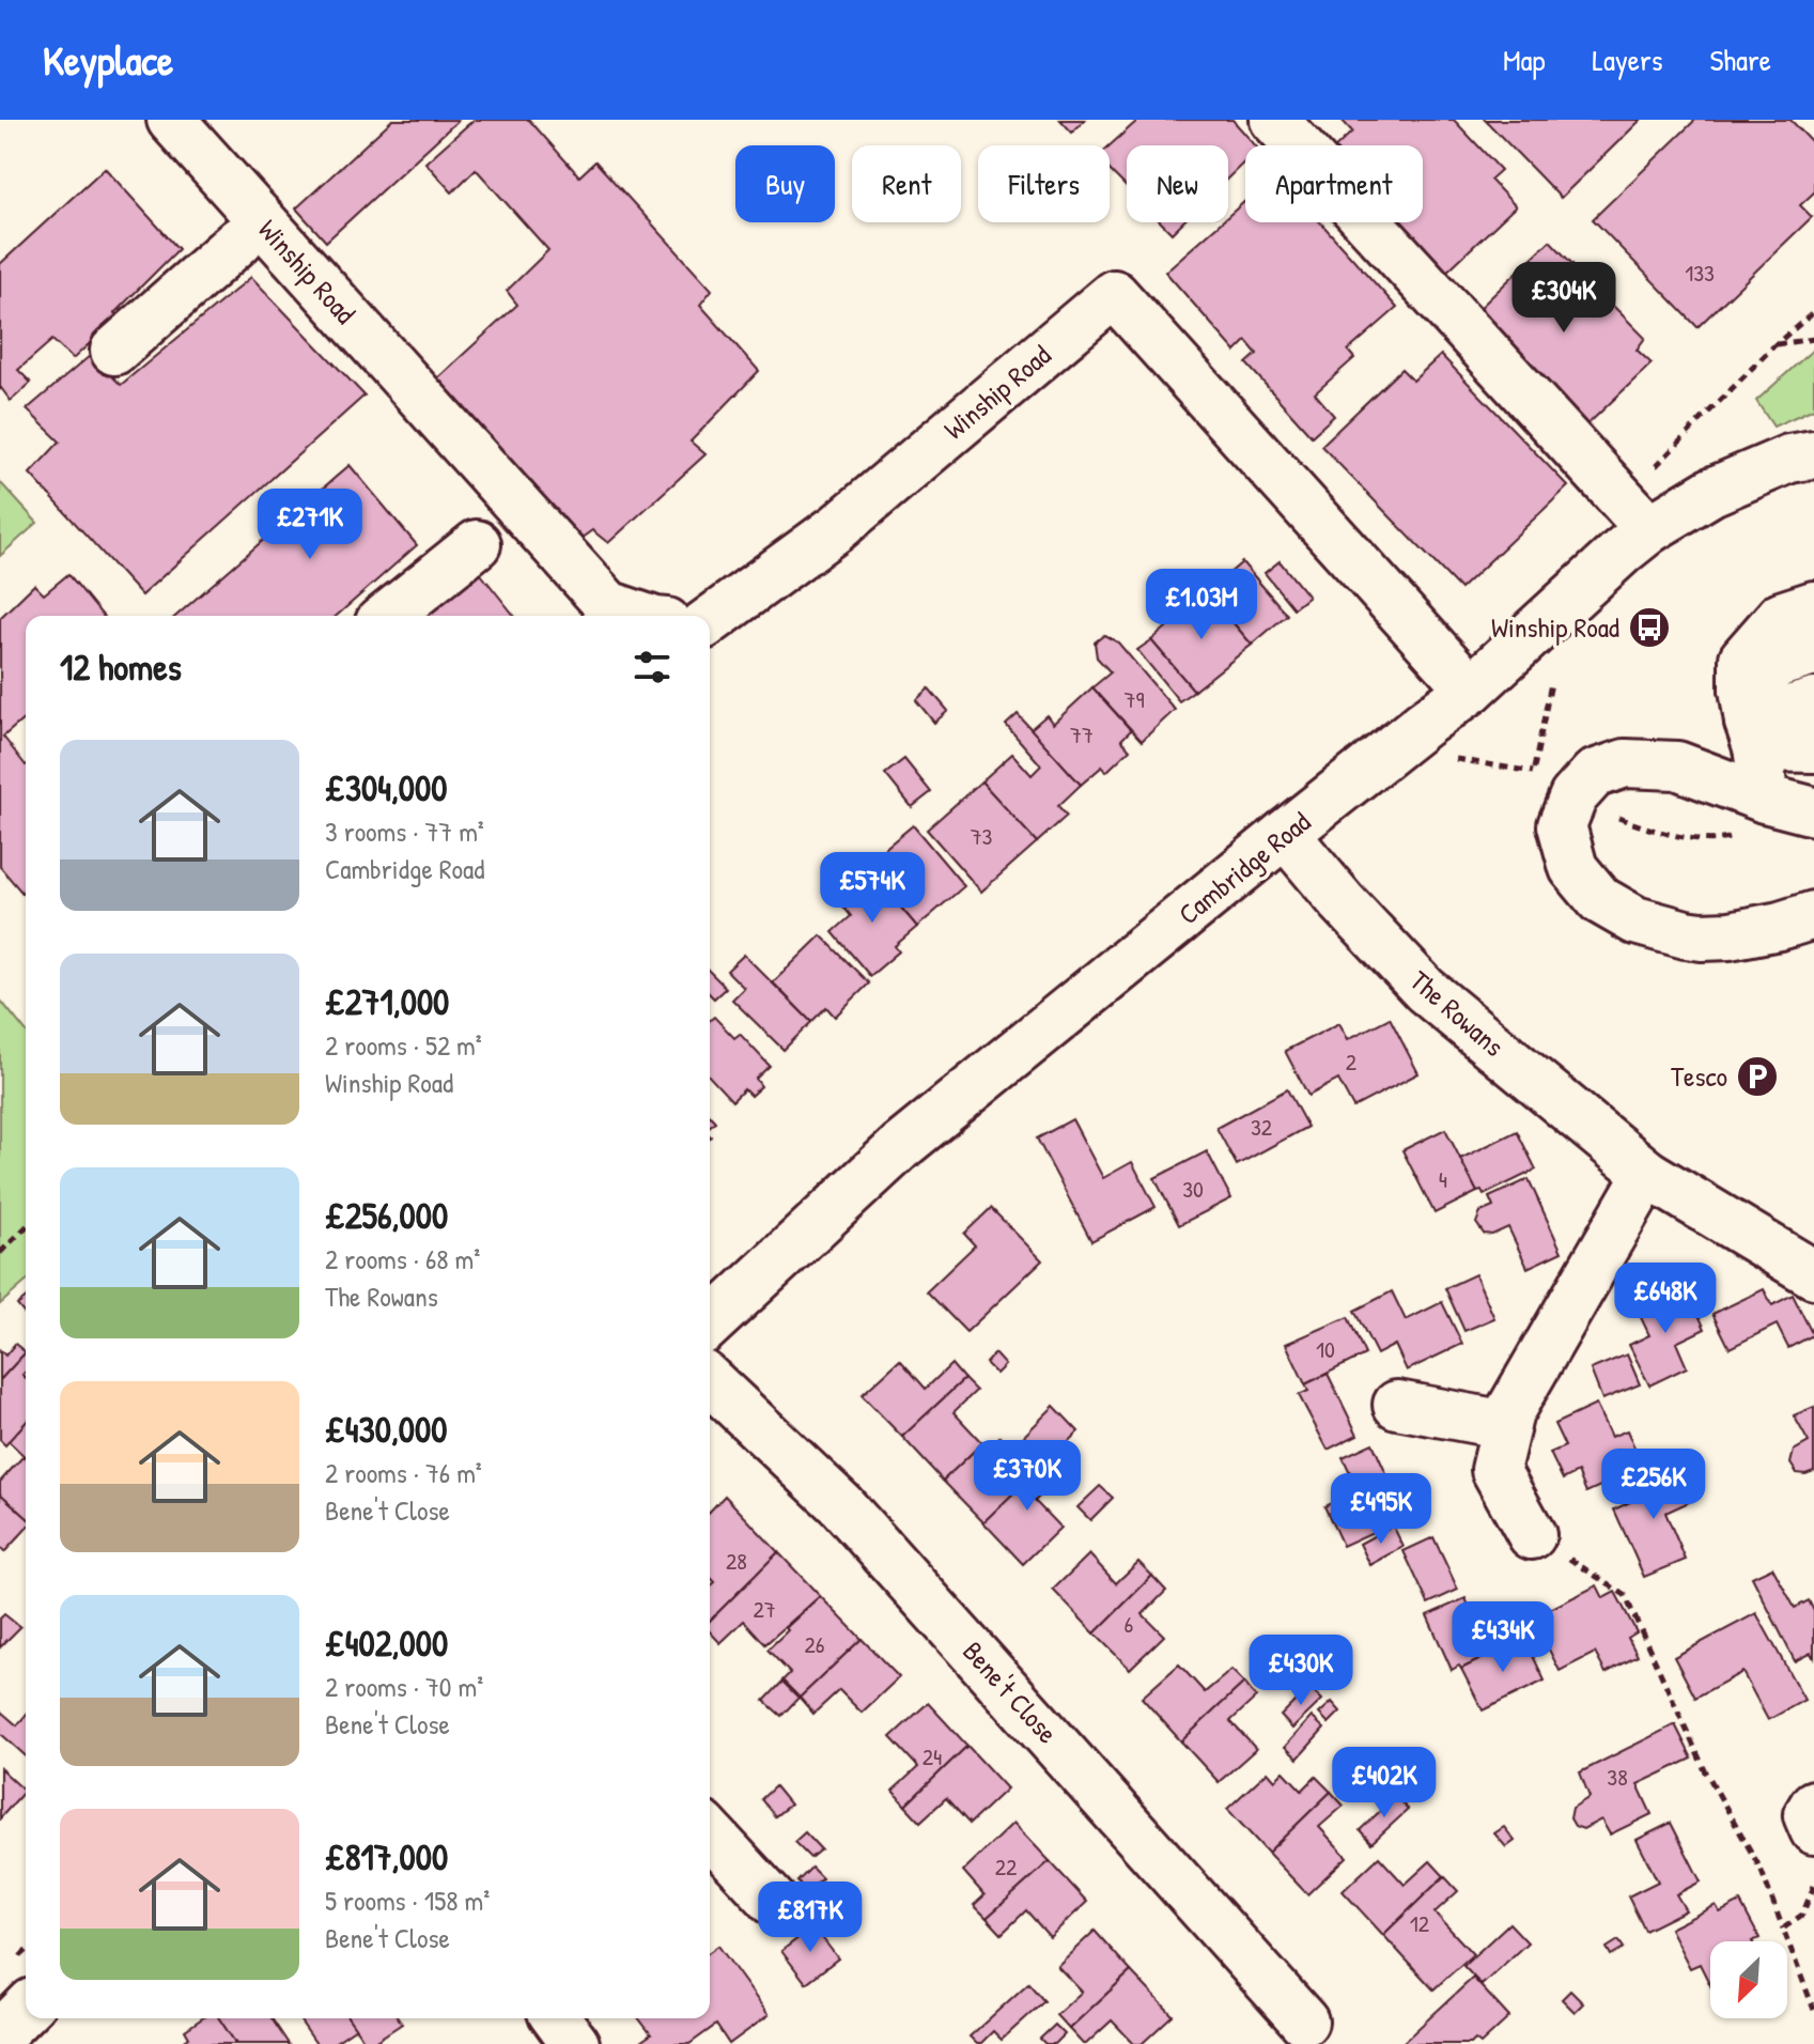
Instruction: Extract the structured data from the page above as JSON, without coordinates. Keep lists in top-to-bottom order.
{
  "streets": {
    "street": [
      "Winship Road",
      "Cambridge Road",
      "The Rowans",
      "Bene't Close"
    ]
  },
  "crossings": [
    ["Winship Road", "Cambridge Road"],
    ["Cambridge Road", "The Rowans"]
  ],
  "places": {
    "bus stop": ["Winship Road"],
    "parking": ["Tesco"]
  },
  "house_numbers": [
    "133",
    "79",
    "77",
    "73",
    "2",
    "32",
    "4",
    "30",
    "10",
    "28",
    "27",
    "6",
    "26",
    "24",
    "38",
    "22",
    "12"
  ],
  "north": "bottom left",
  "page": {
    "header": "Keyplace",
    "nav": ["Map", "Layers", "Share"],
    "chip": [
      "Buy",
      "Rent",
      "Filters",
      "New",
      "Apartment"
    ],
    "price": [
      "£304K",
      "£271K",
      "£1.03M",
      "£574K",
      "£648K",
      "£370K",
      "£256K",
      "£495K",
      "£434K",
      "£430K",
      "£402K",
      "£817K"
    ],
    "heading": "12 homes",
    "list": [
      {
        "name": "£304,000",
        "note": "3 rooms · 77 m² · Cambridge Road"
      },
      {
        "name": "£271,000",
        "note": "2 rooms · 52 m² · Winship Road"
      },
      {
        "name": "£256,000",
        "note": "2 rooms · 68 m² · The Rowans"
      },
      {
        "name": "£430,000",
        "note": "2 rooms · 76 m² · Bene't Close"
      },
      {
        "name": "£402,000",
        "note": "2 rooms · 70 m² · Bene't Close"
      },
      {
        "name": "£817,000",
        "note": "5 rooms · 158 m² · Bene't Close"
      }
    ]
  }
}
